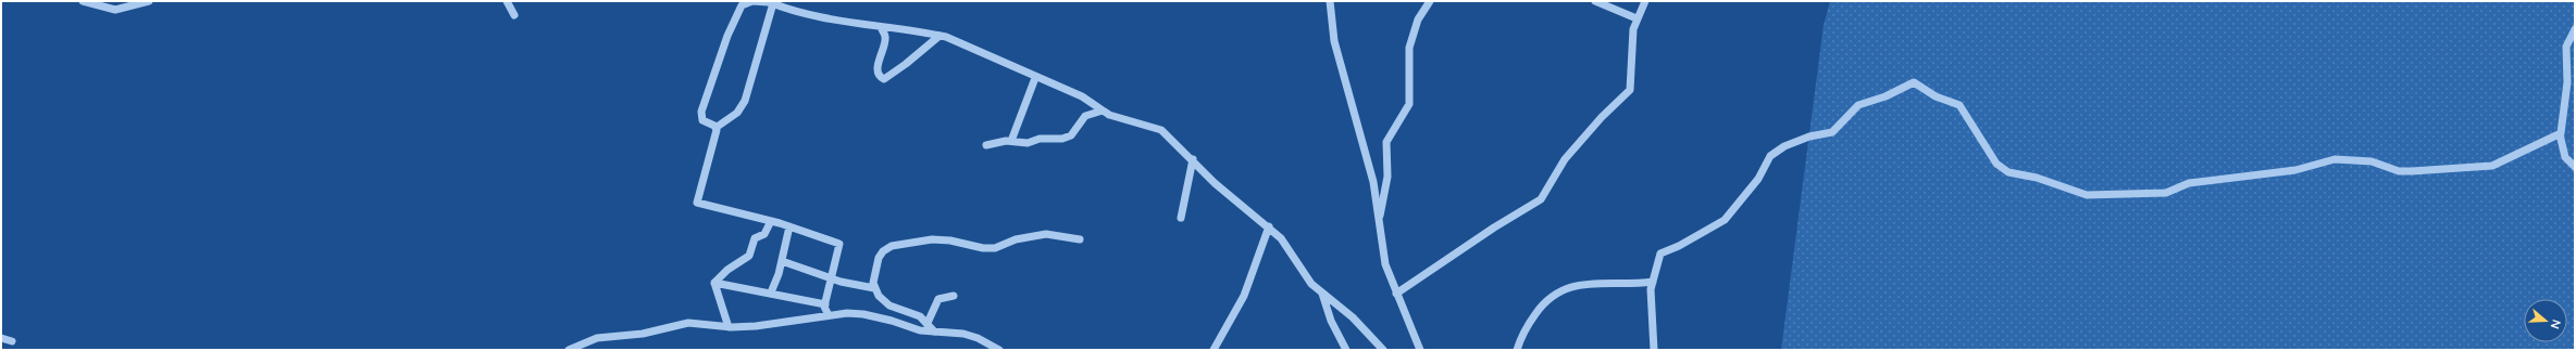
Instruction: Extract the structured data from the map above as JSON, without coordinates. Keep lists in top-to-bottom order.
{
  "north": "right"
}
